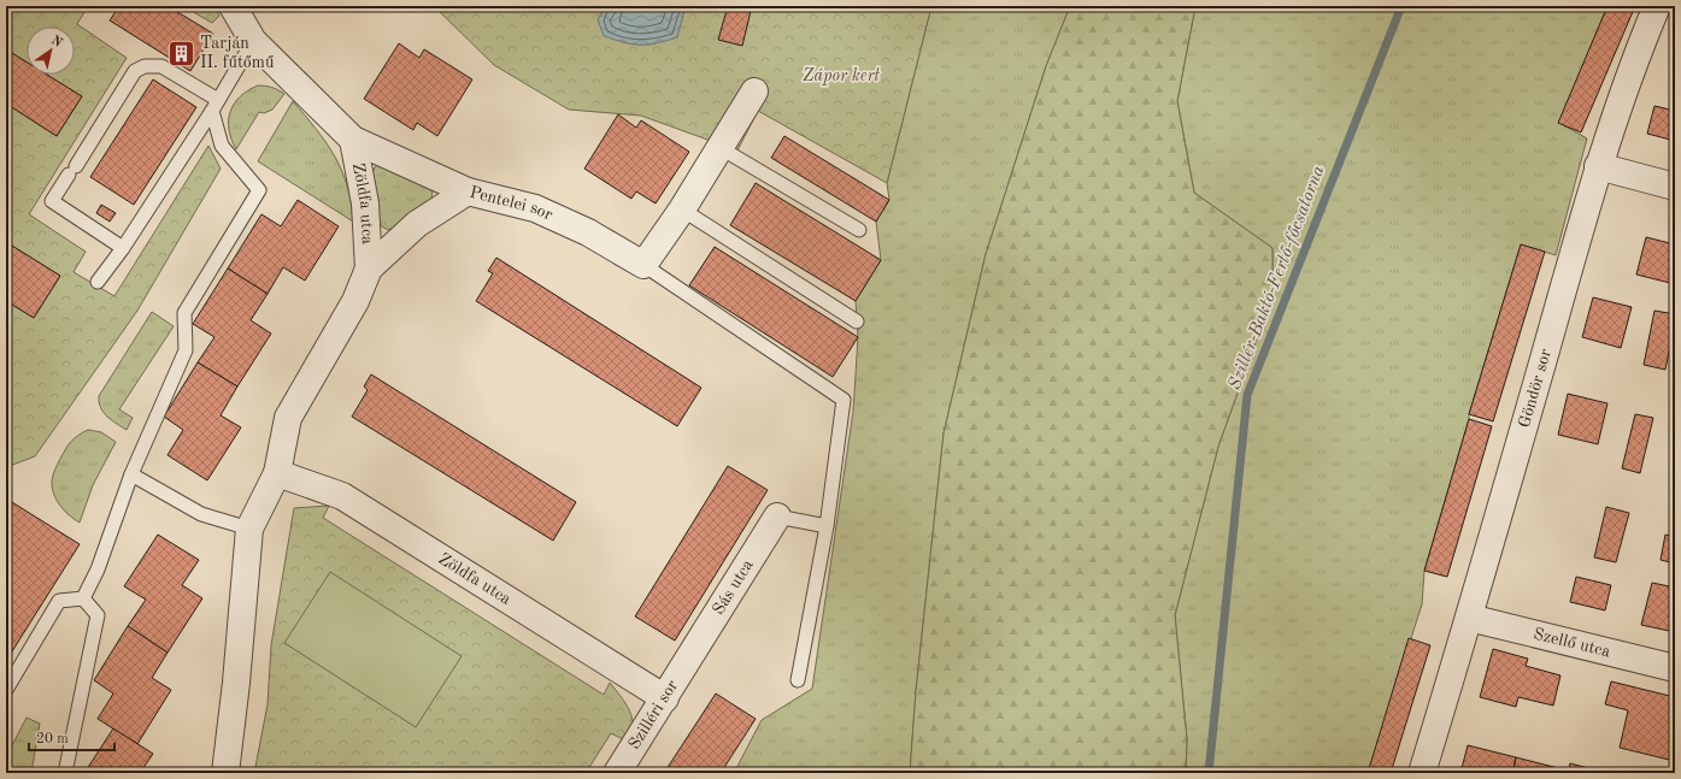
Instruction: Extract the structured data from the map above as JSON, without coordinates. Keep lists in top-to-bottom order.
{
  "streets": {
    "street": [
      "Zöldfa utca",
      "Pentelei sor",
      "Göndör sor",
      "Sás utca",
      "Szellő utca",
      "Szilléri sor"
    ]
  },
  "crossings": [
    ["Zöldfa utca", "Pentelei sor"],
    ["Zöldfa utca", "Szilléri sor"],
    ["Göndör sor", "Szellő utca"],
    ["Sás utca", "Szilléri sor"]
  ],
  "water": ["Szillér-Baktó-Fertő-főcsatorna"],
  "parks": ["Zápor kert"],
  "places": {
    "building": ["Tarján II. fűtőmű"]
  },
  "scale_bar": "20 m",
  "north": "top right"
}
